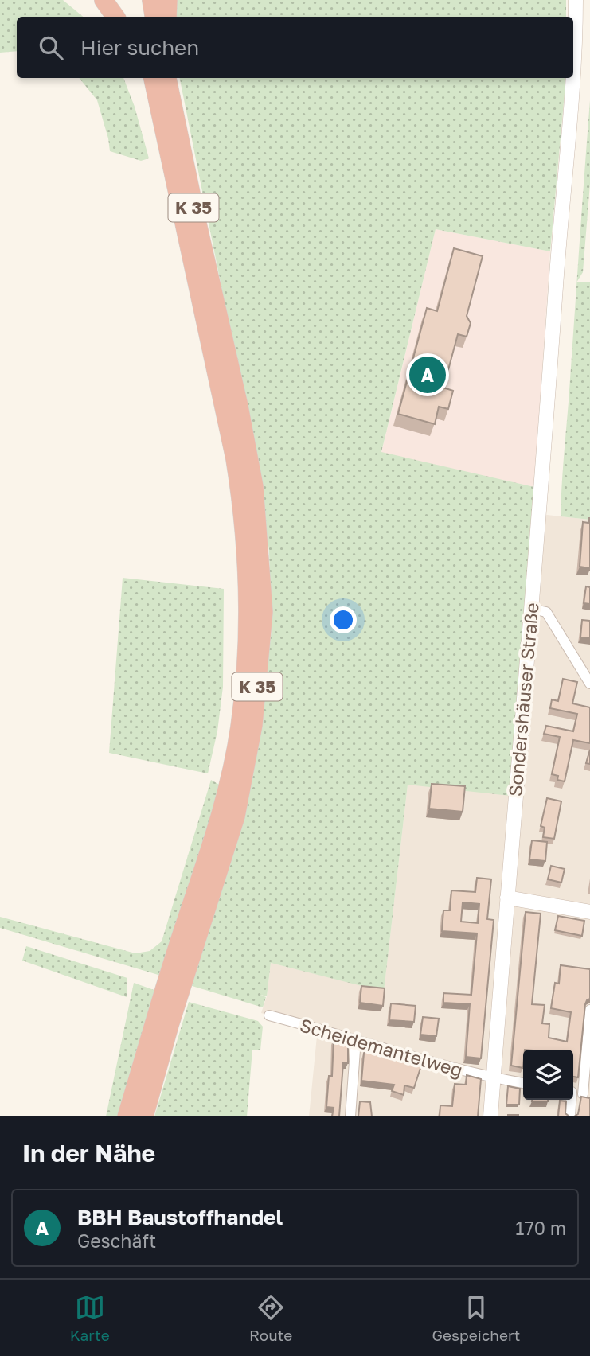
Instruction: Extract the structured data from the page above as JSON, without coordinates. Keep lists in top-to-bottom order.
{
  "streets": {
    "highway": ["K 35"],
    "street": ["Sondershäuser Straße", "Scheidemantelweg"]
  },
  "crossings": [
    ["Sondershäuser Straße", "Scheidemantelweg"]
  ],
  "page": {
    "search": "Hier suchen",
    "pins": "A",
    "heading": "In der Nähe",
    "list": [
      {
        "mark": "A",
        "name": "BBH Baustoffhandel",
        "note": "Geschäft",
        "value": "170 m"
      }
    ],
    "nav": ["Karte", "Route", "Gespeichert"]
  }
}
